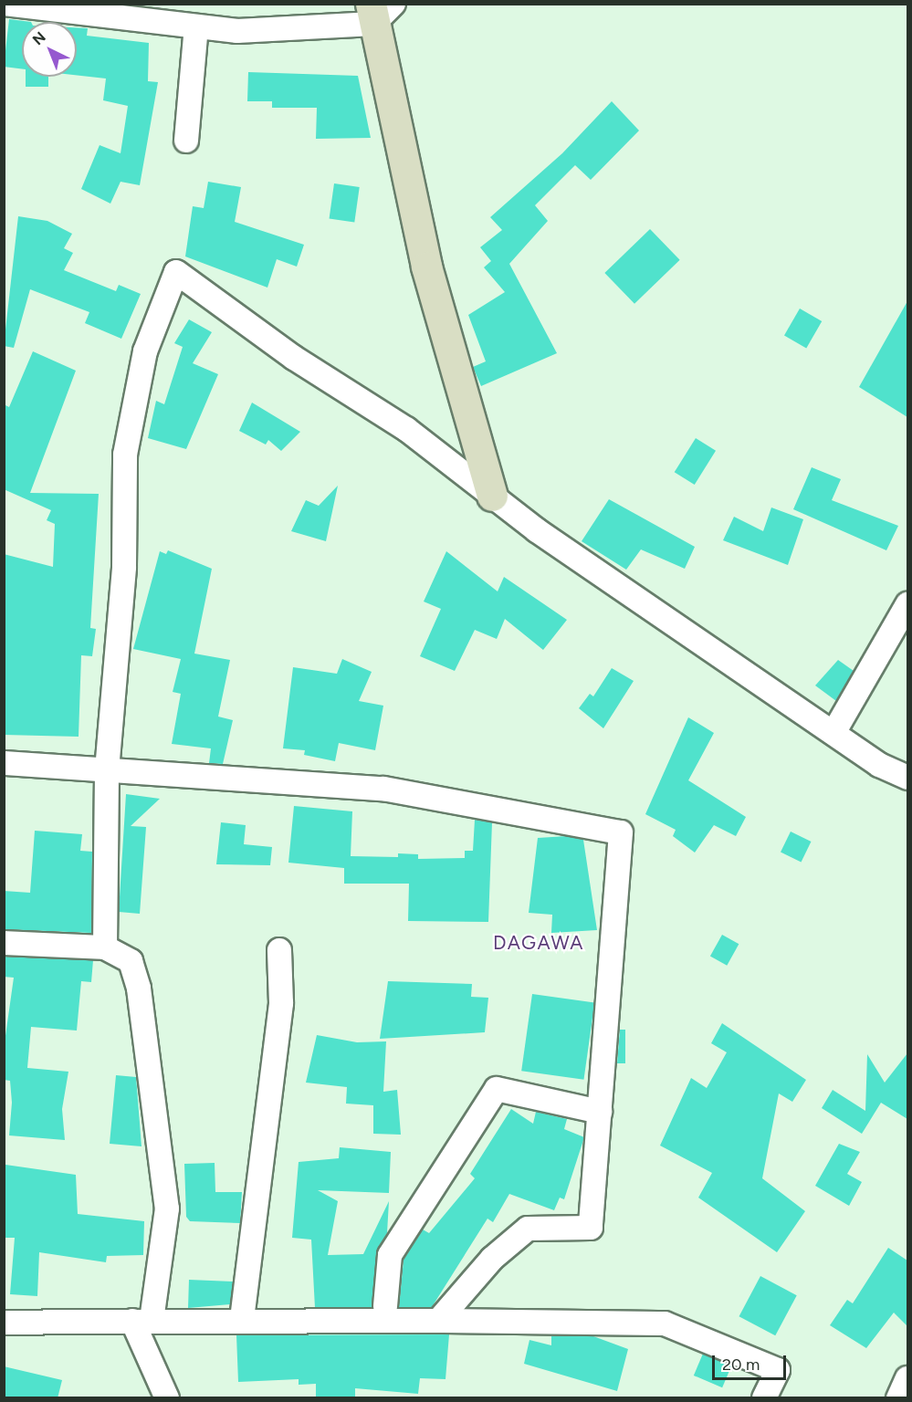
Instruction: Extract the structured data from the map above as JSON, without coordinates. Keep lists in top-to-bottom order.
{
  "districts": ["DAGAWA"],
  "scale_bar": "20 m",
  "north": "top left"
}
